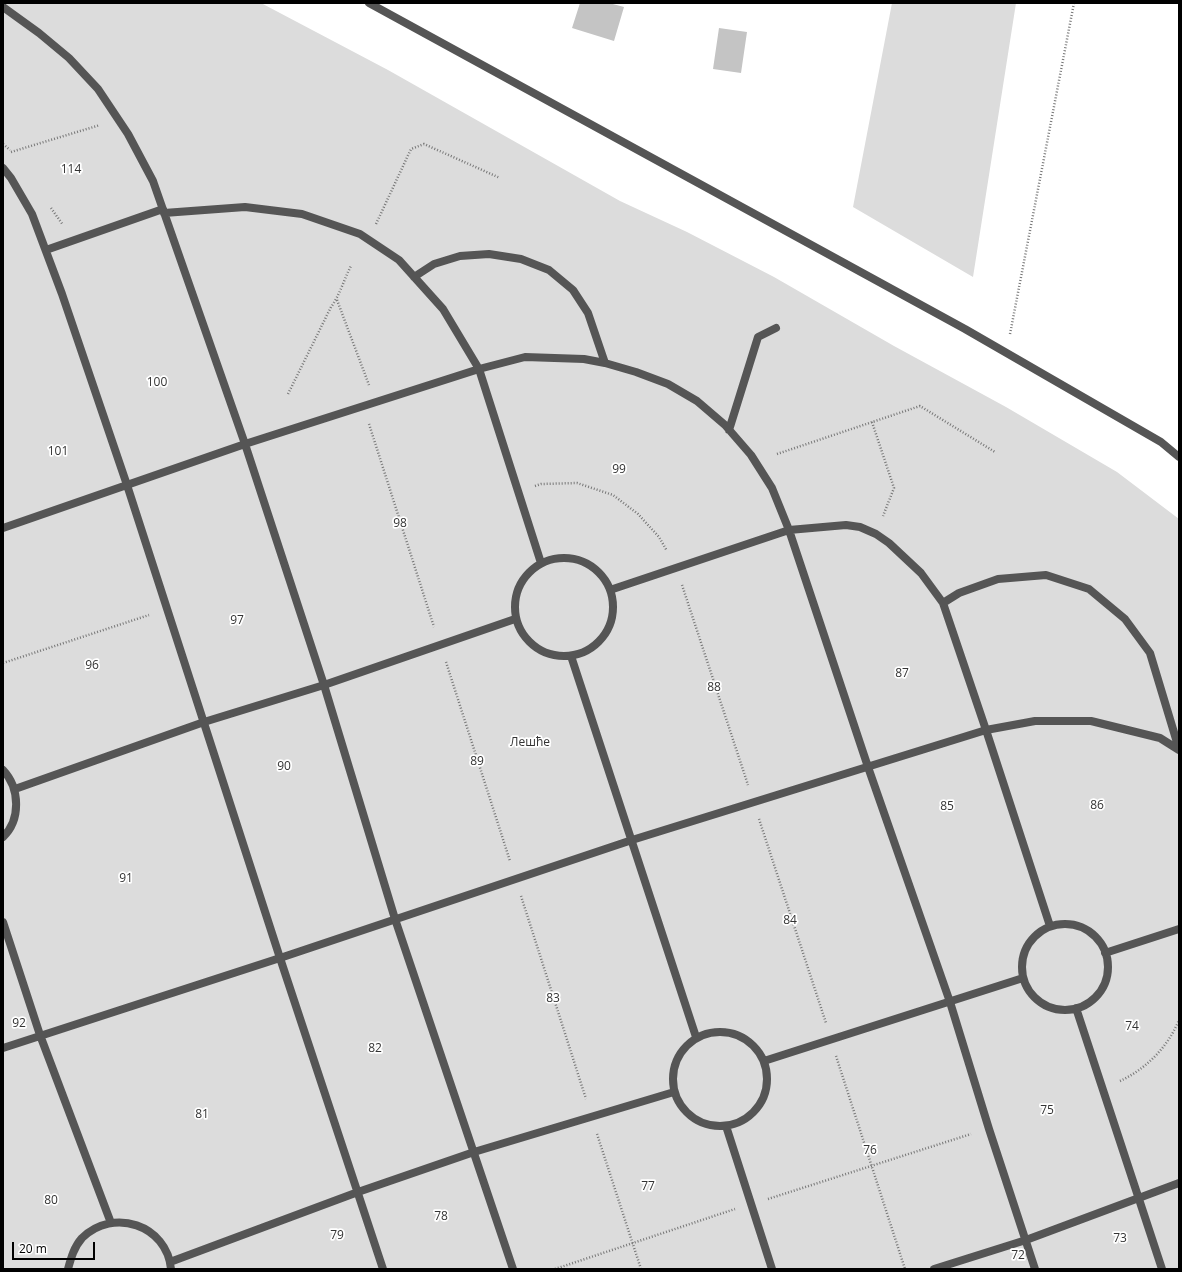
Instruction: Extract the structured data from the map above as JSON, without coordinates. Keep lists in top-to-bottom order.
{
  "parks": [
    "114",
    "100",
    "101",
    "99",
    "98",
    "97",
    "96",
    "87",
    "88",
    "Лешће",
    "89",
    "90",
    "86",
    "85",
    "91",
    "84",
    "83",
    "92",
    "74",
    "82",
    "75",
    "81",
    "76",
    "77",
    "80",
    "78",
    "79",
    "73",
    "72"
  ],
  "scale_bar": "20 m"
}
